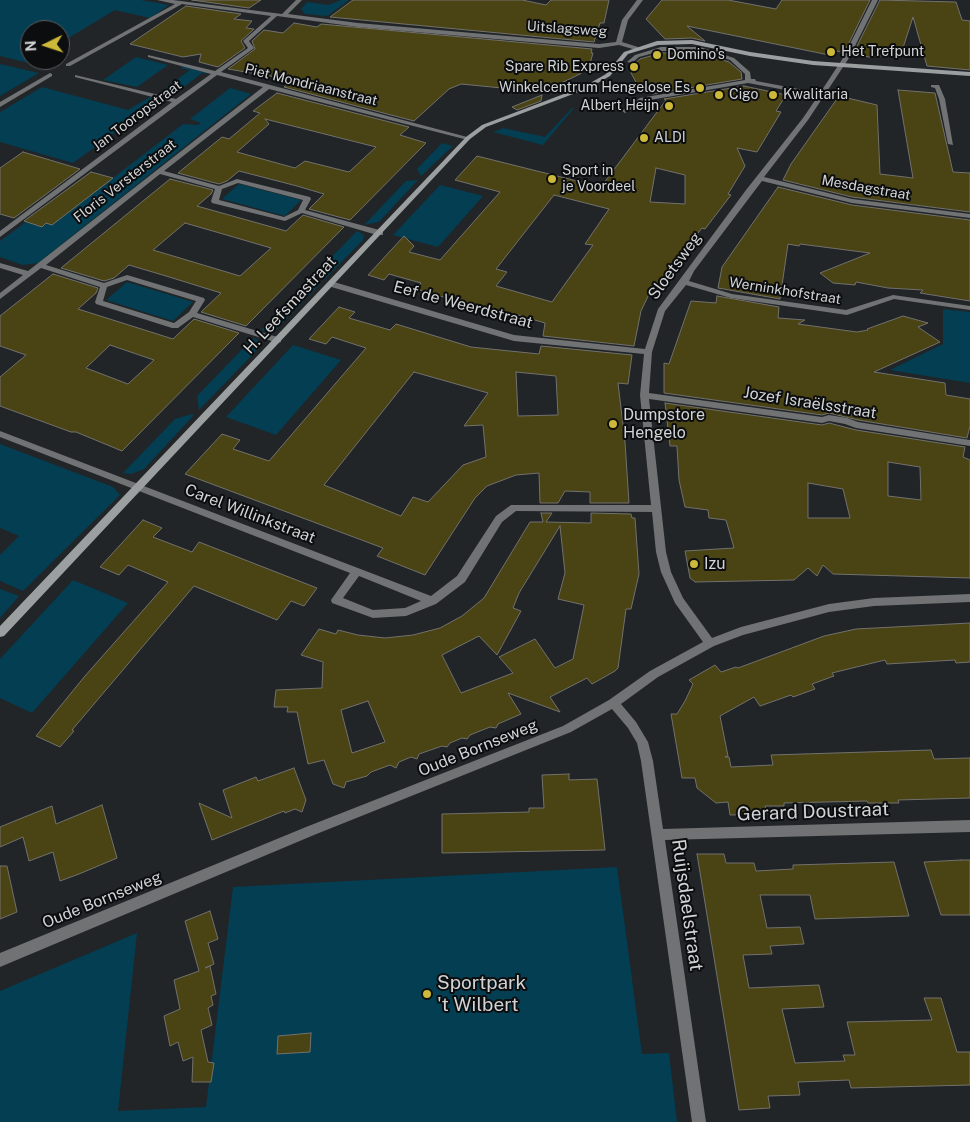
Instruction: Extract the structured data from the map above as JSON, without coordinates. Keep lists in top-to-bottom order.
{
  "streets": {
    "street": [
      "Uitslagsweg",
      "Piet Mondriaanstraat",
      "Jan Tooropstraat",
      "Floris Versterstraat",
      "Mesdagstraat",
      "Sloetsweg",
      "Werninkhofstraat",
      "H. Leefsmastraat",
      "Eef de Weerdstraat",
      "Jozef Israëlsstraat",
      "Carel Willinkstraat",
      "Oude Bornseweg",
      "Gerard Doustraat",
      "Ruijsdaelstraat"
    ]
  },
  "crossings": [
    ["Uitslagsweg", "Jan Tooropstraat"],
    ["Uitslagsweg", "Sloetsweg"],
    ["Uitslagsweg", "H. Leefsmastraat"],
    ["Piet Mondriaanstraat", "Jan Tooropstraat"],
    ["Piet Mondriaanstraat", "Floris Versterstraat"],
    ["Piet Mondriaanstraat", "H. Leefsmastraat"],
    ["Mesdagstraat", "Sloetsweg"],
    ["Sloetsweg", "Werninkhofstraat"],
    ["Sloetsweg", "Eef de Weerdstraat"],
    ["Sloetsweg", "Jozef Israëlsstraat"],
    ["Sloetsweg", "Oude Bornseweg"],
    ["H. Leefsmastraat", "Eef de Weerdstraat"],
    ["H. Leefsmastraat", "Carel Willinkstraat"],
    ["Oude Bornseweg", "Ruijsdaelstraat"],
    ["Gerard Doustraat", "Ruijsdaelstraat"]
  ],
  "places": [
    "Het Trefpunt",
    "Domino's",
    "Spare Rib Express",
    "Winkelcentrum Hengelose Es",
    "Cigo",
    "Kwalitaria",
    "Albert Heijn",
    "ALDI",
    "Sport in je Voordeel",
    "Dumpstore Hengelo",
    "Izu",
    "Sportpark 't Wilbert"
  ],
  "north": "left"
}
